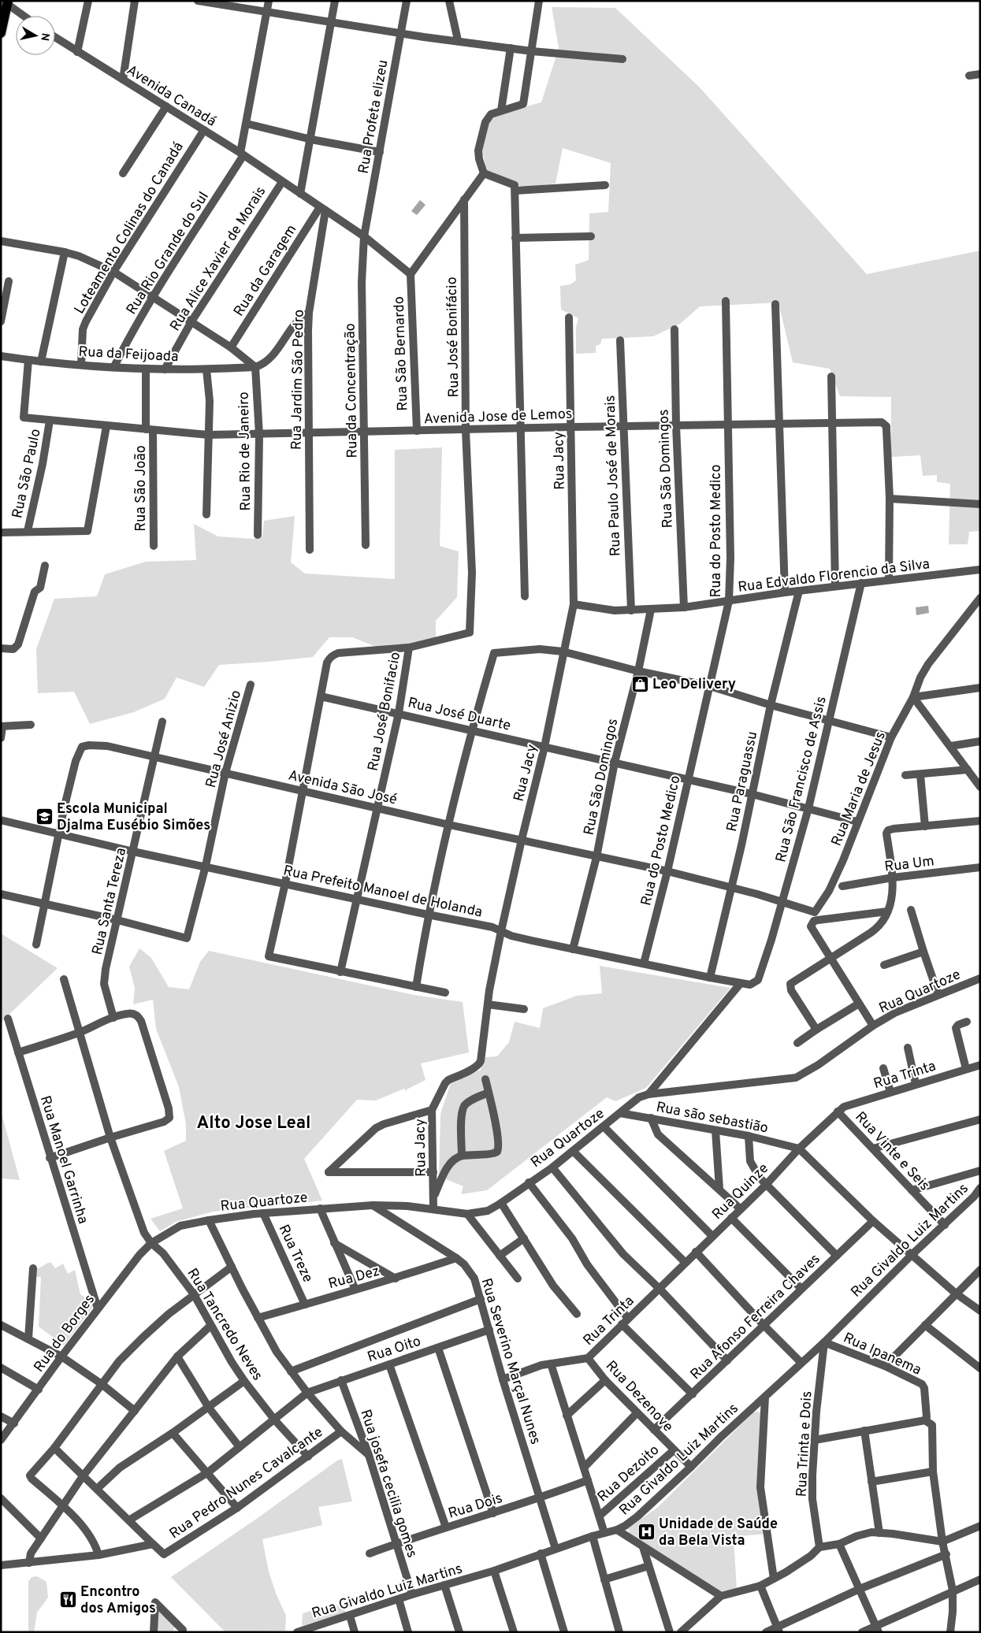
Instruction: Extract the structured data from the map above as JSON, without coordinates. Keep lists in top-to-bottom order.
{
  "streets": {
    "street": [
      "Avenida Canadá",
      "Rua Profeta elizeu",
      "Loteamento Colinas do Canadá",
      "Rua Rio Grande do Sul",
      "Rua Alice Xavier de Morais",
      "Rua da Garagem",
      "Rua José Bonifácio",
      "Rua da Feijoada",
      "Rua São Bernardo",
      "Rua Jardim São Pedro",
      "Rua da Concentração",
      "Avenida Jose de Lemos",
      "Rua Rio de Janeiro",
      "Rua Jacy",
      "Rua São Domingos",
      "Rua São Paulo",
      "Rua Paulo José de Morais",
      "Rua São João",
      "Rua do Posto Medico",
      "Rua Edvaldo Florencio da Silva",
      "Rua José Bonifacio",
      "Rua José Duarte",
      "Rua José Anizio",
      "Rua São Francisco de Assis",
      "Rua Paraguassu",
      "Avenida São José",
      "Rua Maria de Jesus",
      "Rua Um",
      "Rua Prefeito Manoel de Holanda",
      "Rua Santa Tereza",
      "Rua Quartoze",
      "Rua Trinta",
      "Rua são sebastião",
      "Rua Vinte e Seis",
      "Rua Manoel Garrinha",
      "Rua Quinze",
      "Rua Givaldo Luiz Martins",
      "Rua Treze",
      "Rua Dez",
      "Rua Afonso Ferreira Chaves",
      "Rua Tancredo Neves",
      "Rua do Borges",
      "Rua Oito",
      "Rua Ipanema",
      "Rua Severino Marçal Nunes",
      "Rua Dezenove",
      "Rua Trinta e Dois",
      "Rua Dezoito",
      "Rua Pedro Nunes Cavalcante",
      "Rua josefa cecilia gomes",
      "Rua Dois"
    ]
  },
  "crossings": [
    ["Avenida Canadá", "Rua Profeta elizeu"],
    ["Avenida Canadá", "Loteamento Colinas do Canadá"],
    ["Avenida Canadá", "Rua Rio Grande do Sul"],
    ["Avenida Canadá", "Rua Alice Xavier de Morais"],
    ["Avenida Canadá", "Rua da Garagem"],
    ["Avenida Canadá", "Rua São Bernardo"],
    ["Avenida Canadá", "Rua Jardim São Pedro"],
    ["Avenida Canadá", "Rua da Concentração"],
    ["Rua Profeta elizeu", "Rua da Concentração"],
    ["Loteamento Colinas do Canadá", "Rua da Feijoada"],
    ["Rua Rio Grande do Sul", "Rua da Feijoada"],
    ["Rua Alice Xavier de Morais", "Rua da Feijoada"],
    ["Rua da Garagem", "Rua Jardim São Pedro"],
    ["Rua José Bonifácio", "Avenida Jose de Lemos"],
    ["Rua José Bonifácio", "Rua José Bonifacio"],
    ["Rua da Feijoada", "Rua Rio de Janeiro"],
    ["Rua da Feijoada", "Rua São João"],
    ["Rua São Bernardo", "Avenida Jose de Lemos"],
    ["Rua Jardim São Pedro", "Avenida Jose de Lemos"],
    ["Rua da Concentração", "Avenida Jose de Lemos"],
    ["Avenida Jose de Lemos", "Rua Rio de Janeiro"],
    ["Avenida Jose de Lemos", "Rua Jacy"],
    ["Avenida Jose de Lemos", "Rua São Domingos"],
    ["Avenida Jose de Lemos", "Rua Paulo José de Morais"],
    ["Avenida Jose de Lemos", "Rua São João"],
    ["Avenida Jose de Lemos", "Rua do Posto Medico"],
    ["Rua Jacy", "Rua Edvaldo Florencio da Silva"],
    ["Rua Jacy", "Rua José Duarte"],
    ["Rua Jacy", "Avenida São José"],
    ["Rua Jacy", "Rua Prefeito Manoel de Holanda"],
    ["Rua Jacy", "Rua Quartoze"],
    ["Rua São Domingos", "Rua do Posto Medico"],
    ["Rua São Domingos", "Rua Edvaldo Florencio da Silva"],
    ["Rua São Domingos", "Rua José Duarte"],
    ["Rua São Domingos", "Rua São Francisco de Assis"],
    ["Rua São Domingos", "Rua Paraguassu"],
    ["Rua São Domingos", "Avenida São José"],
    ["Rua São Domingos", "Rua Maria de Jesus"],
    ["Rua São Domingos", "Rua Prefeito Manoel de Holanda"],
    ["Rua Paulo José de Morais", "Rua Edvaldo Florencio da Silva"],
    ["Rua do Posto Medico", "Rua Edvaldo Florencio da Silva"],
    ["Rua do Posto Medico", "Rua José Duarte"],
    ["Rua do Posto Medico", "Rua Prefeito Manoel de Holanda"],
    ["Rua Edvaldo Florencio da Silva", "Rua São Francisco de Assis"],
    ["Rua Edvaldo Florencio da Silva", "Rua Paraguassu"],
    ["Rua José Bonifacio", "Rua José Duarte"],
    ["Rua José Bonifacio", "Avenida São José"],
    ["Rua José Bonifacio", "Rua Prefeito Manoel de Holanda"],
    ["Rua José Duarte", "Rua Paraguassu"],
    ["Rua José Anizio", "Avenida São José"],
    ["Rua José Anizio", "Rua Prefeito Manoel de Holanda"],
    ["Rua José Anizio", "Rua Santa Tereza"],
    ["Rua São Francisco de Assis", "Rua Prefeito Manoel de Holanda"],
    ["Rua Paraguassu", "Rua Prefeito Manoel de Holanda"],
    ["Avenida São José", "Rua Prefeito Manoel de Holanda"],
    ["Avenida São José", "Rua Santa Tereza"],
    ["Rua Prefeito Manoel de Holanda", "Rua Santa Tereza"],
    ["Rua Quartoze", "Rua são sebastião"],
    ["Rua Quartoze", "Rua Treze"],
    ["Rua Quartoze", "Rua Tancredo Neves"],
    ["Rua Quartoze", "Rua do Borges"],
    ["Rua Quartoze", "Rua Severino Marçal Nunes"],
    ["Rua Trinta", "Rua Vinte e Seis"],
    ["Rua Trinta", "Rua Quinze"],
    ["Rua Trinta", "Rua Severino Marçal Nunes"],
    ["Rua Trinta", "Rua Dezenove"],
    ["Rua são sebastião", "Rua Quinze"],
    ["Rua Vinte e Seis", "Rua Quinze"],
    ["Rua Vinte e Seis", "Rua Givaldo Luiz Martins"],
    ["Rua Manoel Garrinha", "Rua do Borges"],
    ["Rua Givaldo Luiz Martins", "Rua Ipanema"],
    ["Rua Givaldo Luiz Martins", "Rua Severino Marçal Nunes"],
    ["Rua Givaldo Luiz Martins", "Rua Dezenove"],
    ["Rua Givaldo Luiz Martins", "Rua Trinta e Dois"],
    ["Rua Givaldo Luiz Martins", "Rua josefa cecilia gomes"],
    ["Rua Treze", "Rua Dez"],
    ["Rua Dez", "Rua Severino Marçal Nunes"],
    ["Rua Afonso Ferreira Chaves", "Rua Dezenove"],
    ["Rua Tancredo Neves", "Rua do Borges"],
    ["Rua Tancredo Neves", "Rua Pedro Nunes Cavalcante"],
    ["Rua Oito", "Rua Severino Marçal Nunes"],
    ["Rua Oito", "Rua josefa cecilia gomes"],
    ["Rua Ipanema", "Rua Trinta e Dois"],
    ["Rua Severino Marçal Nunes", "Rua Dois"],
    ["Rua Dezenove", "Rua Dezoito"],
    ["Rua josefa cecilia gomes", "Rua Dois"]
  ],
  "districts": ["Alto Jose Leal"],
  "places": {
    "shop": ["Leo Delivery"],
    "school or university": ["Escola Municipal Djalma Eusébio Simões"],
    "hospital": ["Unidade de Saúde da Bela Vista"],
    "restaurant": ["Encontro dos Amigos"]
  },
  "north": "right"
}
